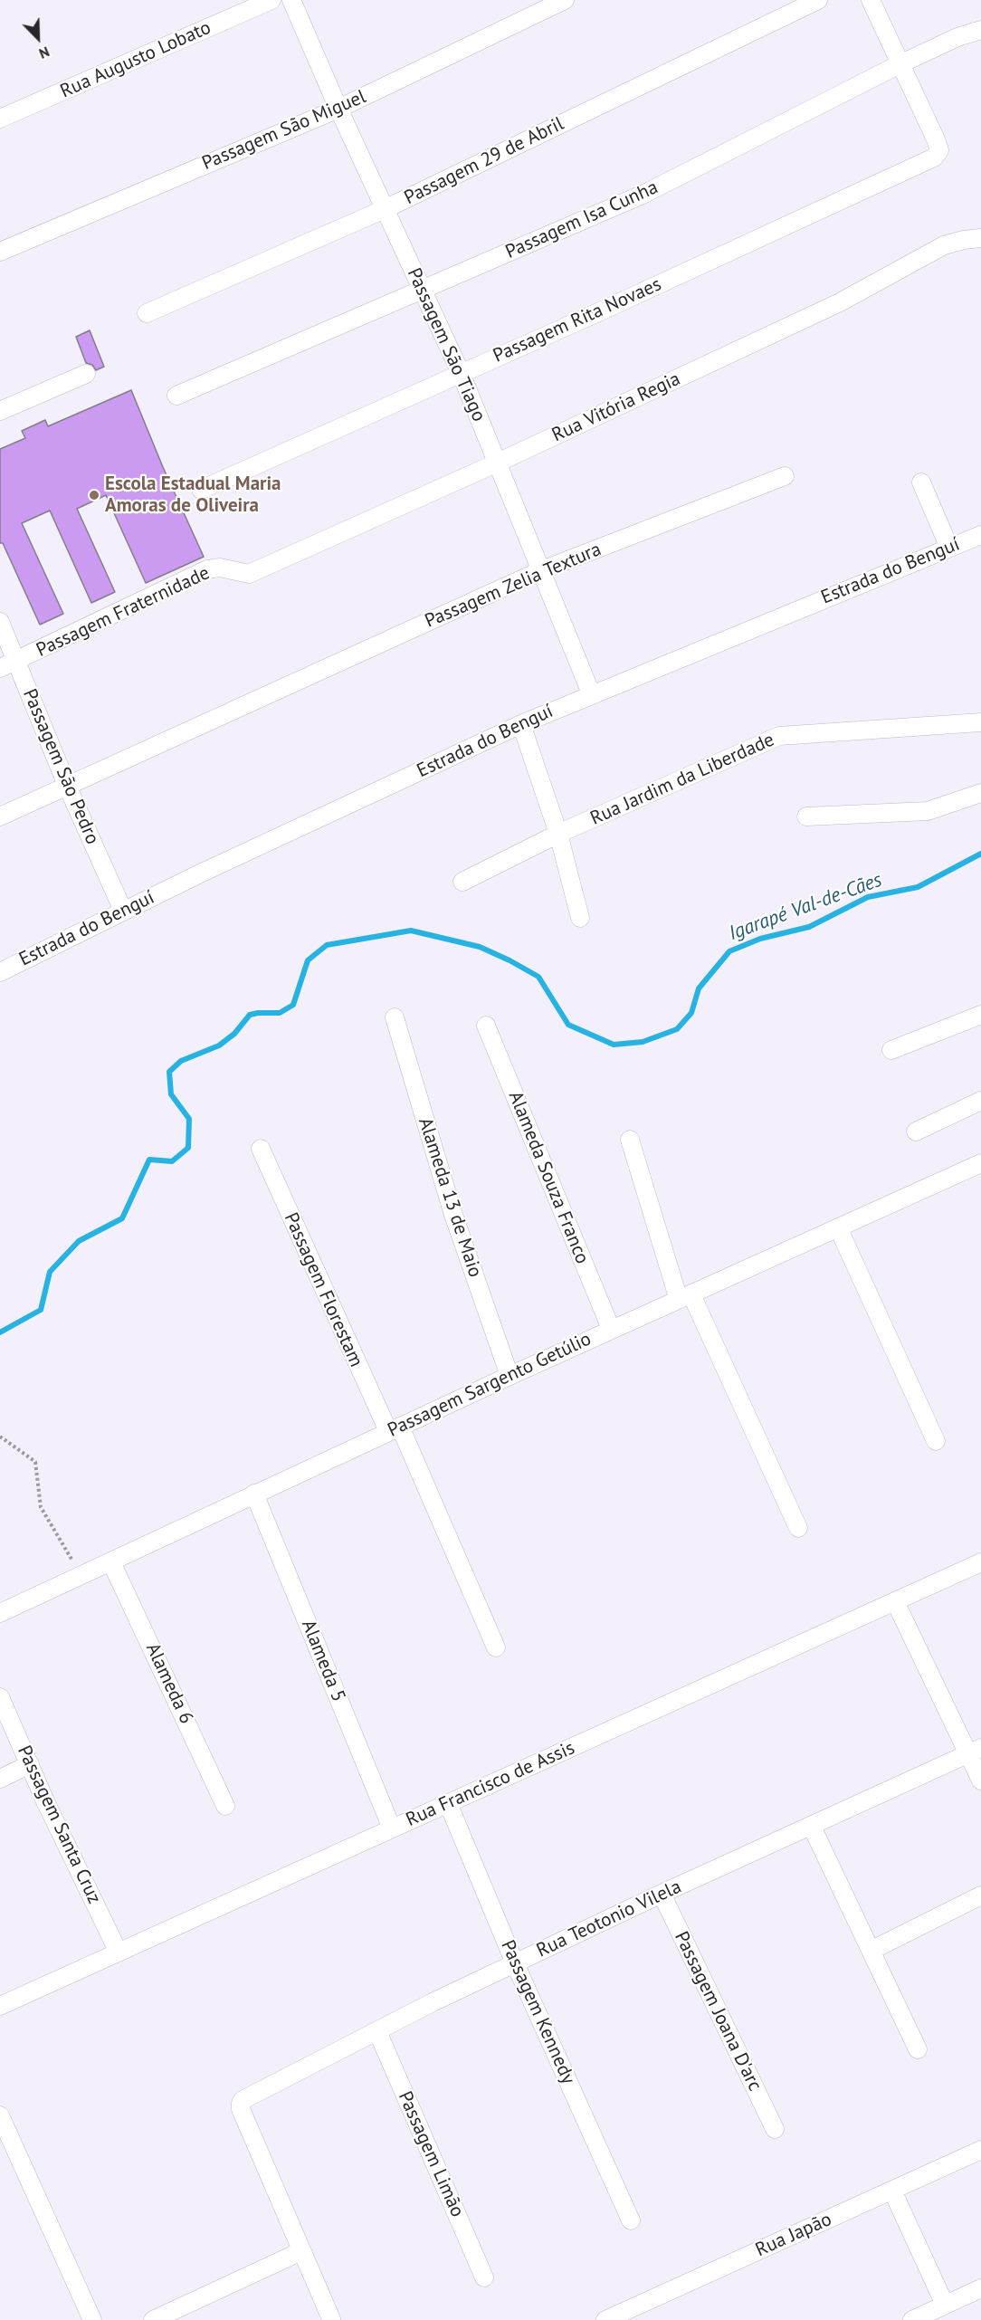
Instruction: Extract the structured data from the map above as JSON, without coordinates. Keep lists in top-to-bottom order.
{
  "streets": {
    "street": [
      "Rua Augusto Lobato",
      "Passagem São Miguel",
      "Passagem 29 de Abril",
      "Passagem Isa Cunha",
      "Passagem Rita Novaes",
      "Passagem São Tiago",
      "Rua Vitória Regia",
      "Estrada do Benguí",
      "Passagem Zelia Textura",
      "Passagem Fraternidade",
      "Passagem São Pedro",
      "Rua Jardim da Liberdade",
      "Alameda Souza Franco",
      "Alameda 13 de Maio",
      "Passagem Florestam",
      "Passagem Sargento Getúlio",
      "Alameda 5",
      "Alameda 6",
      "Rua Francisco de Assis",
      "Passagem Santa Cruz",
      "Rua Teotonio Vilela",
      "Passagem Joana D'arc",
      "Passagem Kennedy",
      "Passagem Limão",
      "Rua Japão"
    ]
  },
  "crossings": [
    ["Passagem São Miguel", "Passagem São Tiago"],
    ["Passagem 29 de Abril", "Passagem São Tiago"],
    ["Passagem Isa Cunha", "Passagem Rita Novaes"],
    ["Passagem Isa Cunha", "Passagem São Tiago"],
    ["Passagem Rita Novaes", "Passagem São Tiago"],
    ["Passagem São Tiago", "Rua Vitória Regia"],
    ["Passagem São Tiago", "Estrada do Benguí"],
    ["Passagem São Tiago", "Passagem Zelia Textura"],
    ["Rua Vitória Regia", "Passagem Fraternidade"],
    ["Estrada do Benguí", "Passagem São Pedro"],
    ["Passagem Zelia Textura", "Passagem São Pedro"],
    ["Passagem Fraternidade", "Passagem São Pedro"],
    ["Alameda Souza Franco", "Passagem Sargento Getúlio"],
    ["Alameda 13 de Maio", "Passagem Sargento Getúlio"],
    ["Passagem Florestam", "Passagem Sargento Getúlio"],
    ["Passagem Sargento Getúlio", "Alameda 5"],
    ["Passagem Sargento Getúlio", "Alameda 6"],
    ["Alameda 5", "Rua Francisco de Assis"],
    ["Rua Francisco de Assis", "Passagem Santa Cruz"],
    ["Rua Francisco de Assis", "Passagem Kennedy"],
    ["Rua Teotonio Vilela", "Passagem Joana D'arc"],
    ["Rua Teotonio Vilela", "Passagem Kennedy"],
    ["Rua Teotonio Vilela", "Passagem Limão"]
  ],
  "water": ["Igarapé Val-de-Cães"],
  "places": ["Escola Estadual Maria Amoras de Oliveira"],
  "north": "bottom right"
}
